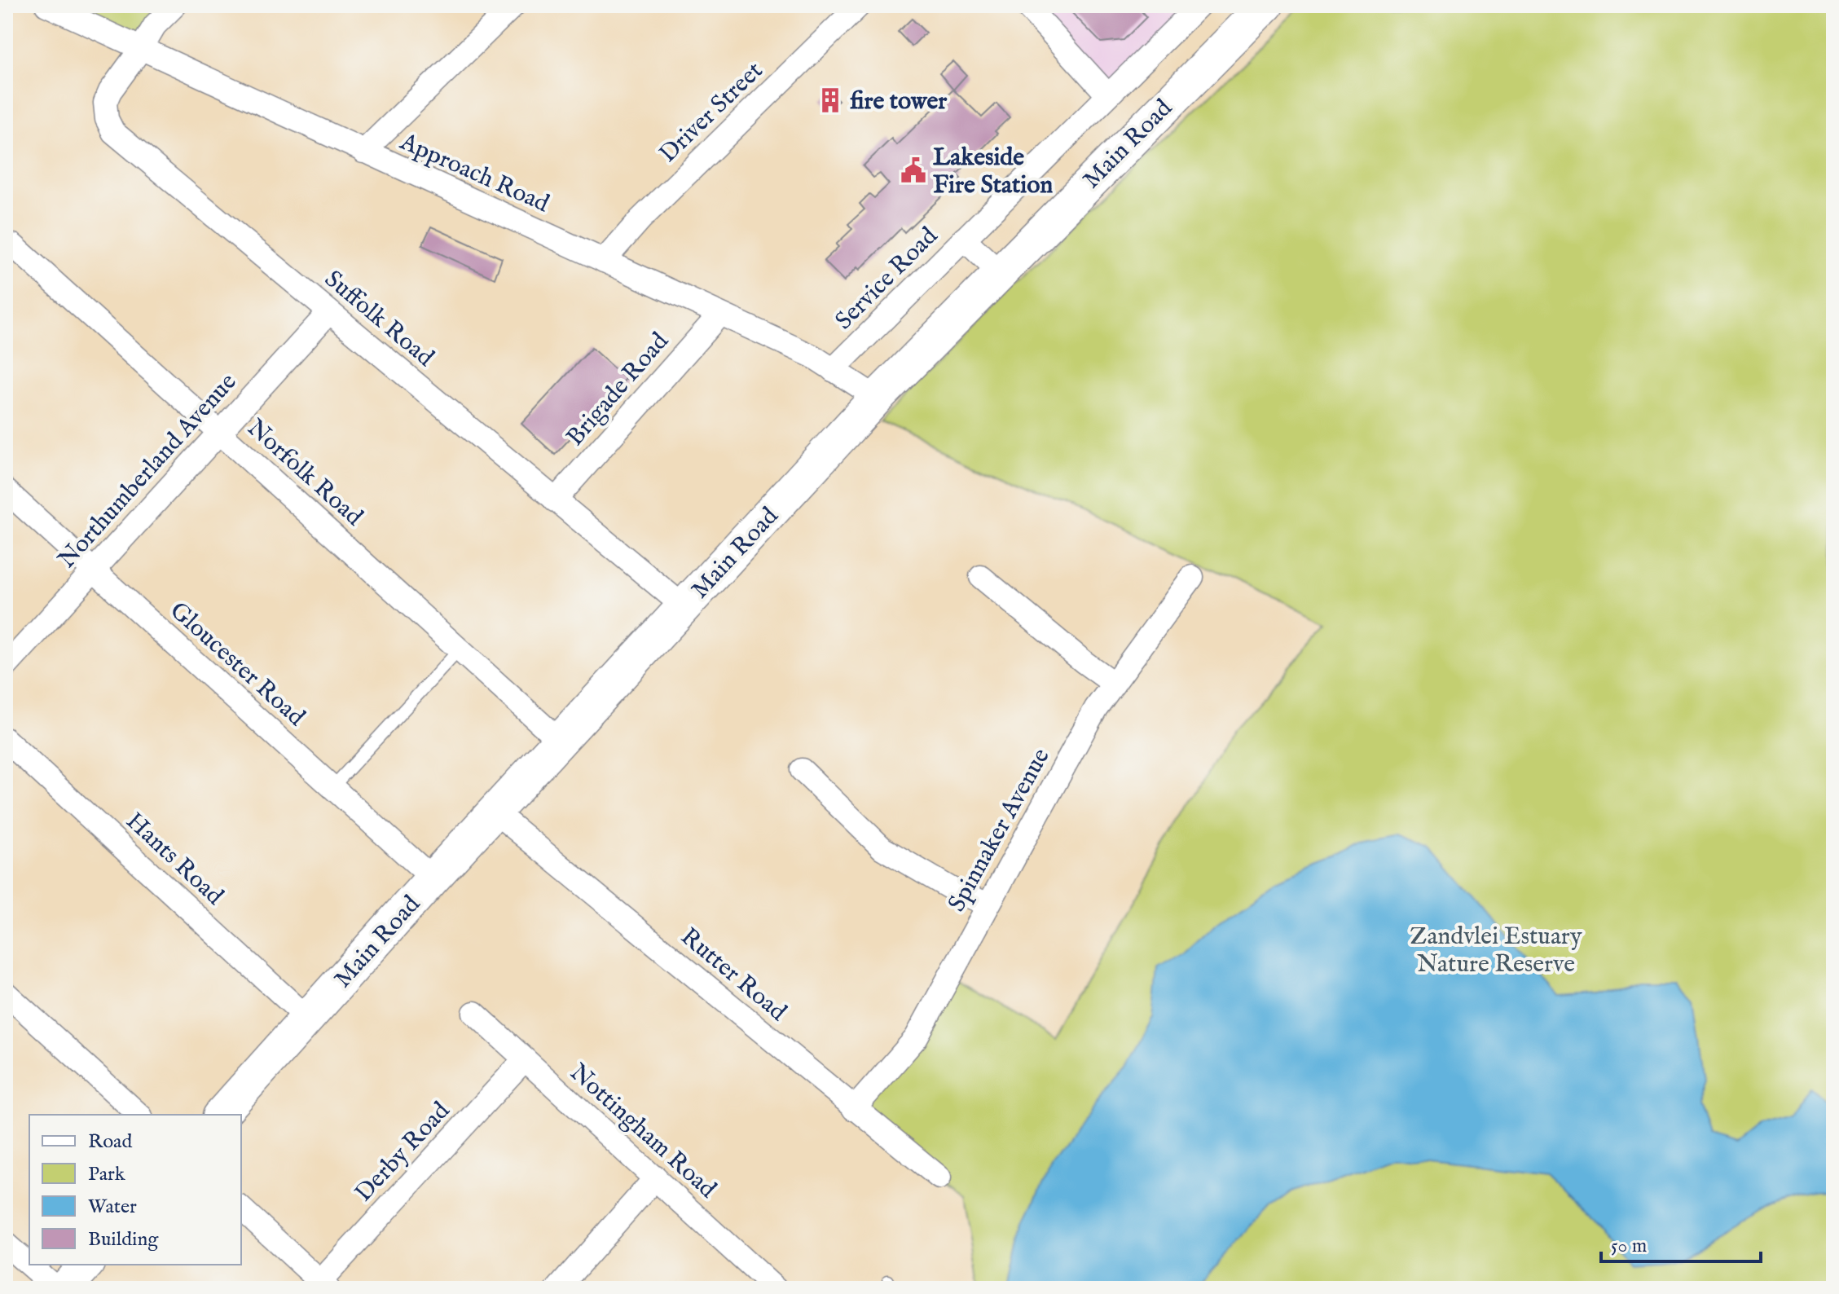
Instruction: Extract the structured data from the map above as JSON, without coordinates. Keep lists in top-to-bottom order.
{
  "streets": {
    "main road": ["Main Road"],
    "street": [
      "Driver Street",
      "Approach Road",
      "Service Road",
      "Suffolk Road",
      "Brigade Road",
      "Northumberland Avenue",
      "Norfolk Road",
      "Gloucester Road",
      "Spinnaker Avenue",
      "Hants Road",
      "Rutter Road",
      "Nottingham Road",
      "Derby Road"
    ]
  },
  "crossings": [
    ["Driver Street", "Approach Road"],
    ["Main Road", "Approach Road"],
    ["Main Road", "Suffolk Road"],
    ["Main Road", "Norfolk Road"],
    ["Main Road", "Gloucester Road"],
    ["Main Road", "Hants Road"],
    ["Main Road", "Rutter Road"],
    ["Approach Road", "Service Road"],
    ["Approach Road", "Suffolk Road"],
    ["Approach Road", "Brigade Road"],
    ["Suffolk Road", "Brigade Road"],
    ["Suffolk Road", "Northumberland Avenue"],
    ["Northumberland Avenue", "Norfolk Road"],
    ["Northumberland Avenue", "Gloucester Road"],
    ["Spinnaker Avenue", "Rutter Road"],
    ["Nottingham Road", "Derby Road"]
  ],
  "parks": ["Zandvlei Estuary Nature Reserve"],
  "places": {
    "building": ["fire tower"],
    "public building": ["Lakeside Fire Station"]
  },
  "legend": [
    "Road",
    "Park",
    "Water",
    "Building"
  ],
  "scale_bar": "50 m"
}
